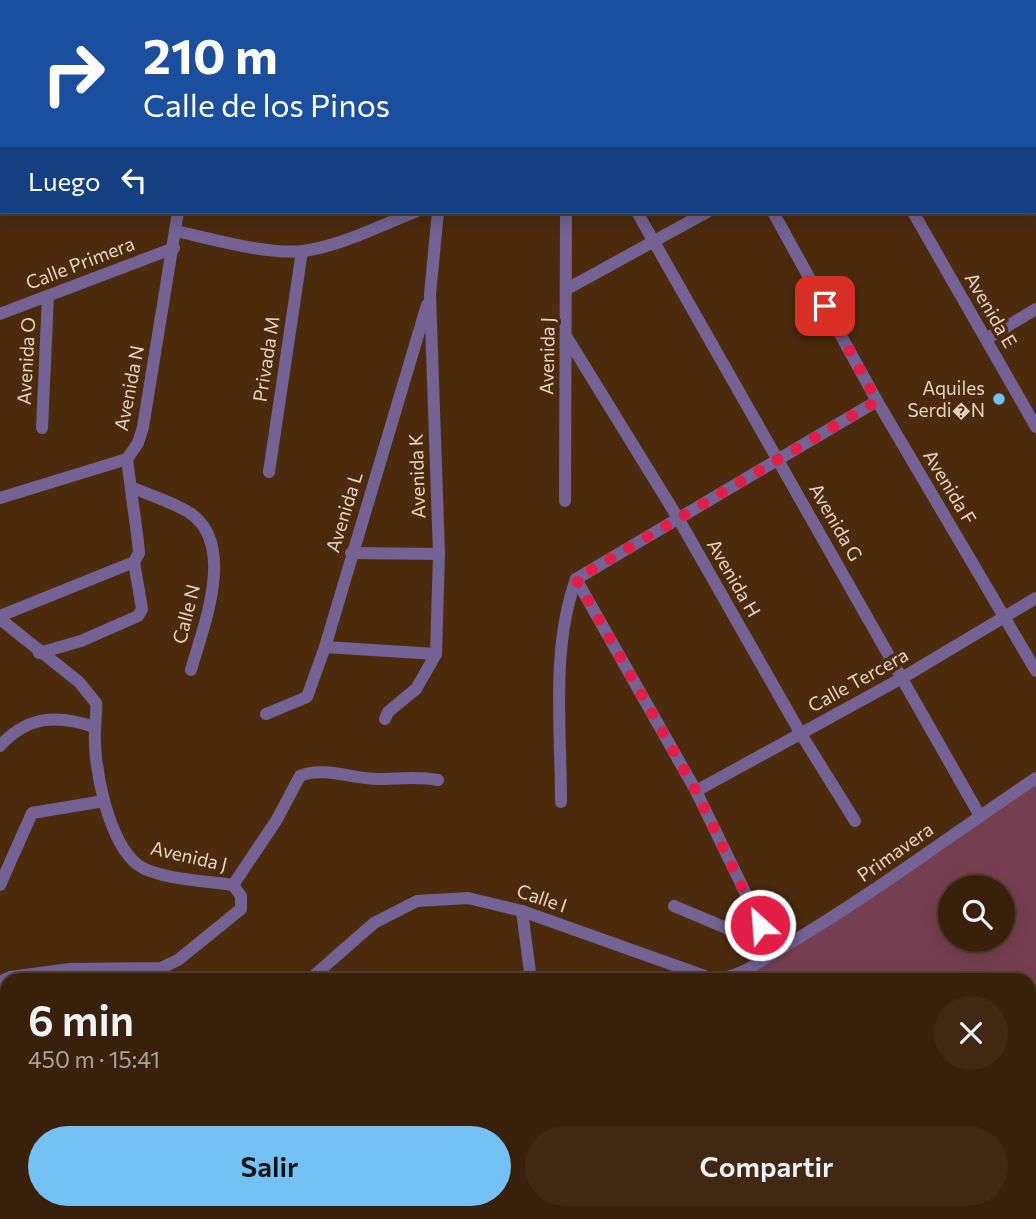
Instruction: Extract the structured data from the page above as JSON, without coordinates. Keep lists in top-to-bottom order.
{
  "streets": {
    "street": [
      "Calle Primera",
      "Avenida E",
      "Avenida J",
      "Privada M",
      "Avenida O",
      "Avenida N",
      "Avenida K",
      "Avenida F",
      "Avenida L",
      "Avenida G",
      "Avenida H",
      "Calle N",
      "Calle Tercera",
      "Primavera",
      "Calle I"
    ]
  },
  "crossings": [
    ["Calle Primera", "Avenida O"],
    ["Calle Primera", "Avenida N"],
    ["Avenida J", "Avenida N"],
    ["Avenida J", "Avenida H"],
    ["Avenida N", "Calle N"],
    ["Avenida K", "Avenida L"],
    ["Avenida F", "Calle Tercera"],
    ["Avenida G", "Calle Tercera"],
    ["Avenida G", "Primavera"],
    ["Avenida H", "Calle Tercera"],
    ["Primavera", "Calle I"]
  ],
  "places": ["Aquiles Serdi�N"],
  "page": {
    "turn": ["210 m", "Calle de los Pinos"],
    "then": "Luego",
    "heading": ["6 min", "450 m · 15:41"],
    "buttons": ["Salir", "Compartir"]
  }
}
